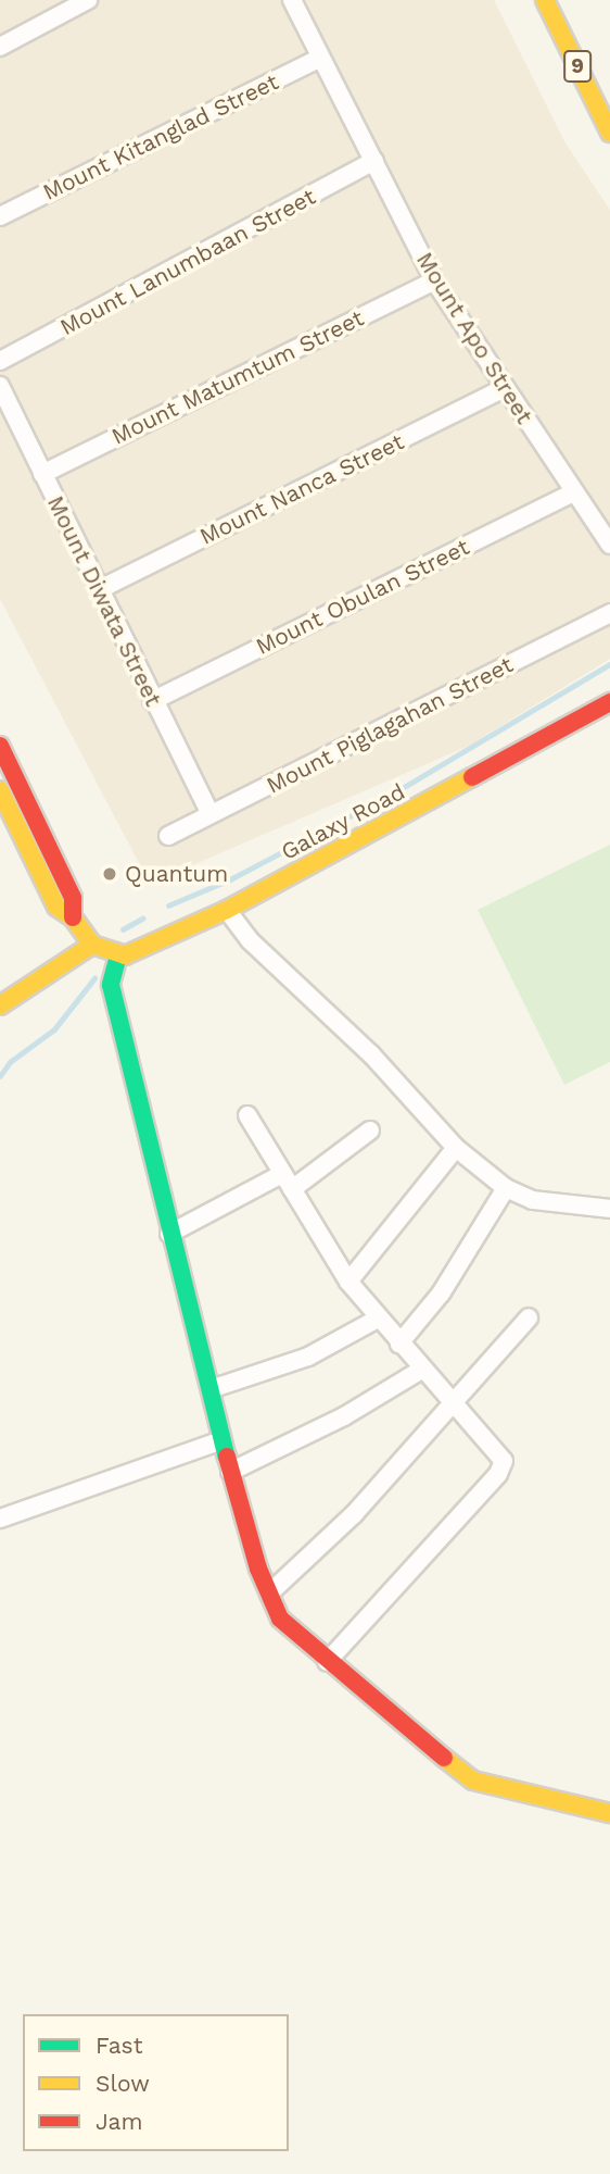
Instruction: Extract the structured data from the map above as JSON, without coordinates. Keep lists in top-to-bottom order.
{
  "streets": {
    "main road": ["9", "Galaxy Road"],
    "street": [
      "Mount Kitanglad Street",
      "Mount Lanumbaan Street",
      "Mount Apo Street",
      "Mount Matumtum Street",
      "Mount Nanca Street",
      "Mount Obulan Street",
      "Mount Diwata Street",
      "Mount Piglagahan Street"
    ]
  },
  "crossings": [
    ["Mount Kitanglad Street", "Mount Apo Street"],
    ["Mount Lanumbaan Street", "Mount Apo Street"],
    ["Mount Apo Street", "Mount Matumtum Street"],
    ["Mount Apo Street", "Mount Nanca Street"],
    ["Mount Apo Street", "Mount Obulan Street"],
    ["Mount Matumtum Street", "Mount Diwata Street"],
    ["Mount Nanca Street", "Mount Diwata Street"],
    ["Mount Obulan Street", "Mount Diwata Street"],
    ["Mount Diwata Street", "Mount Piglagahan Street"]
  ],
  "places": ["Quantum"],
  "legend": ["Fast", "Slow", "Jam"]
}
